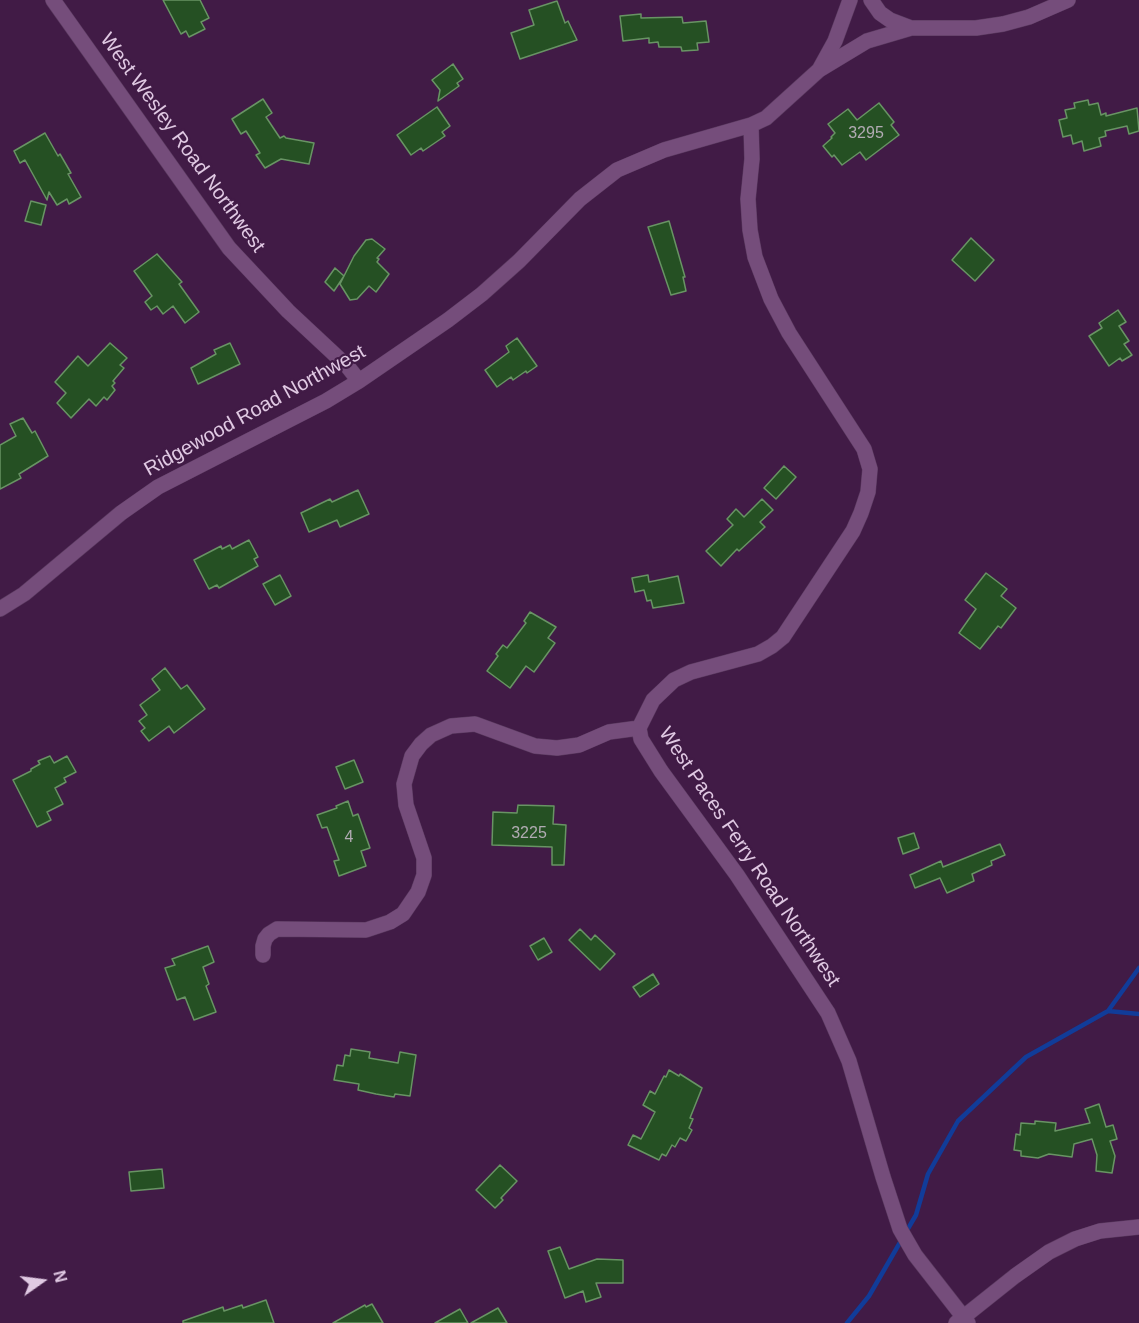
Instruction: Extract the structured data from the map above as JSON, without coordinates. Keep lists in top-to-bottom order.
{
  "streets": {
    "street": ["West Wesley Road Northwest", "Ridgewood Road Northwest", "West Paces Ferry Road Northwest"]
  },
  "crossings": [
    ["West Wesley Road Northwest", "Ridgewood Road Northwest"],
    ["Ridgewood Road Northwest", "West Paces Ferry Road Northwest"]
  ],
  "house_numbers": ["3295", "3225", "4"],
  "north": "right"
}
